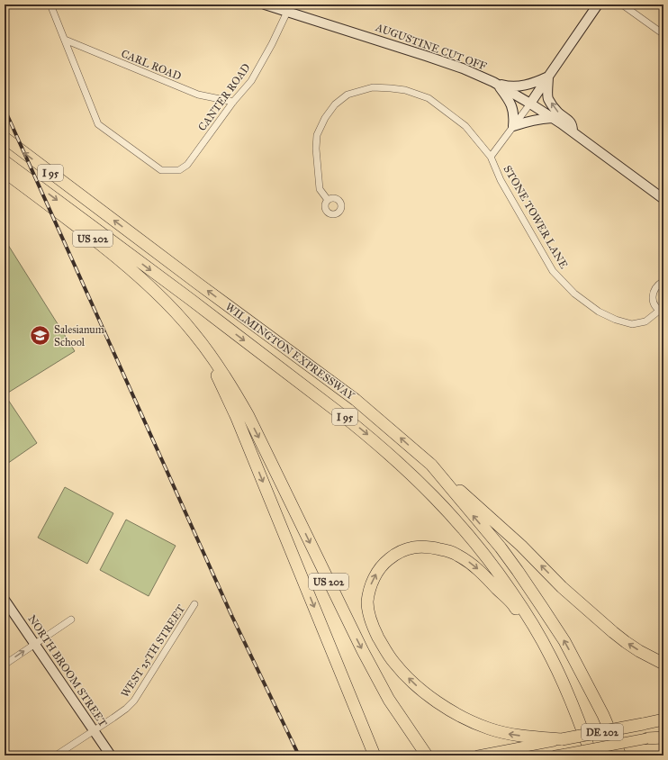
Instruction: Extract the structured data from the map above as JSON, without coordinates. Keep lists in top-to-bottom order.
{
  "streets": {
    "highway": [
      "I 95",
      "US 202",
      "WILMINGTON EXPRESSWAY",
      "DE 202"
    ],
    "street": [
      "AUGUSTINE CUT OFF",
      "CARL ROAD",
      "CANTER ROAD",
      "STONE TOWER LANE",
      "WEST 25TH STREET",
      "NORTH BROOM STREET"
    ]
  },
  "crossings": [
    ["AUGUSTINE CUT OFF", "CANTER ROAD"],
    ["CARL ROAD", "CANTER ROAD"],
    ["WEST 25TH STREET", "NORTH BROOM STREET"]
  ],
  "places": {
    "school or university": ["Salesianum School"]
  }
}
